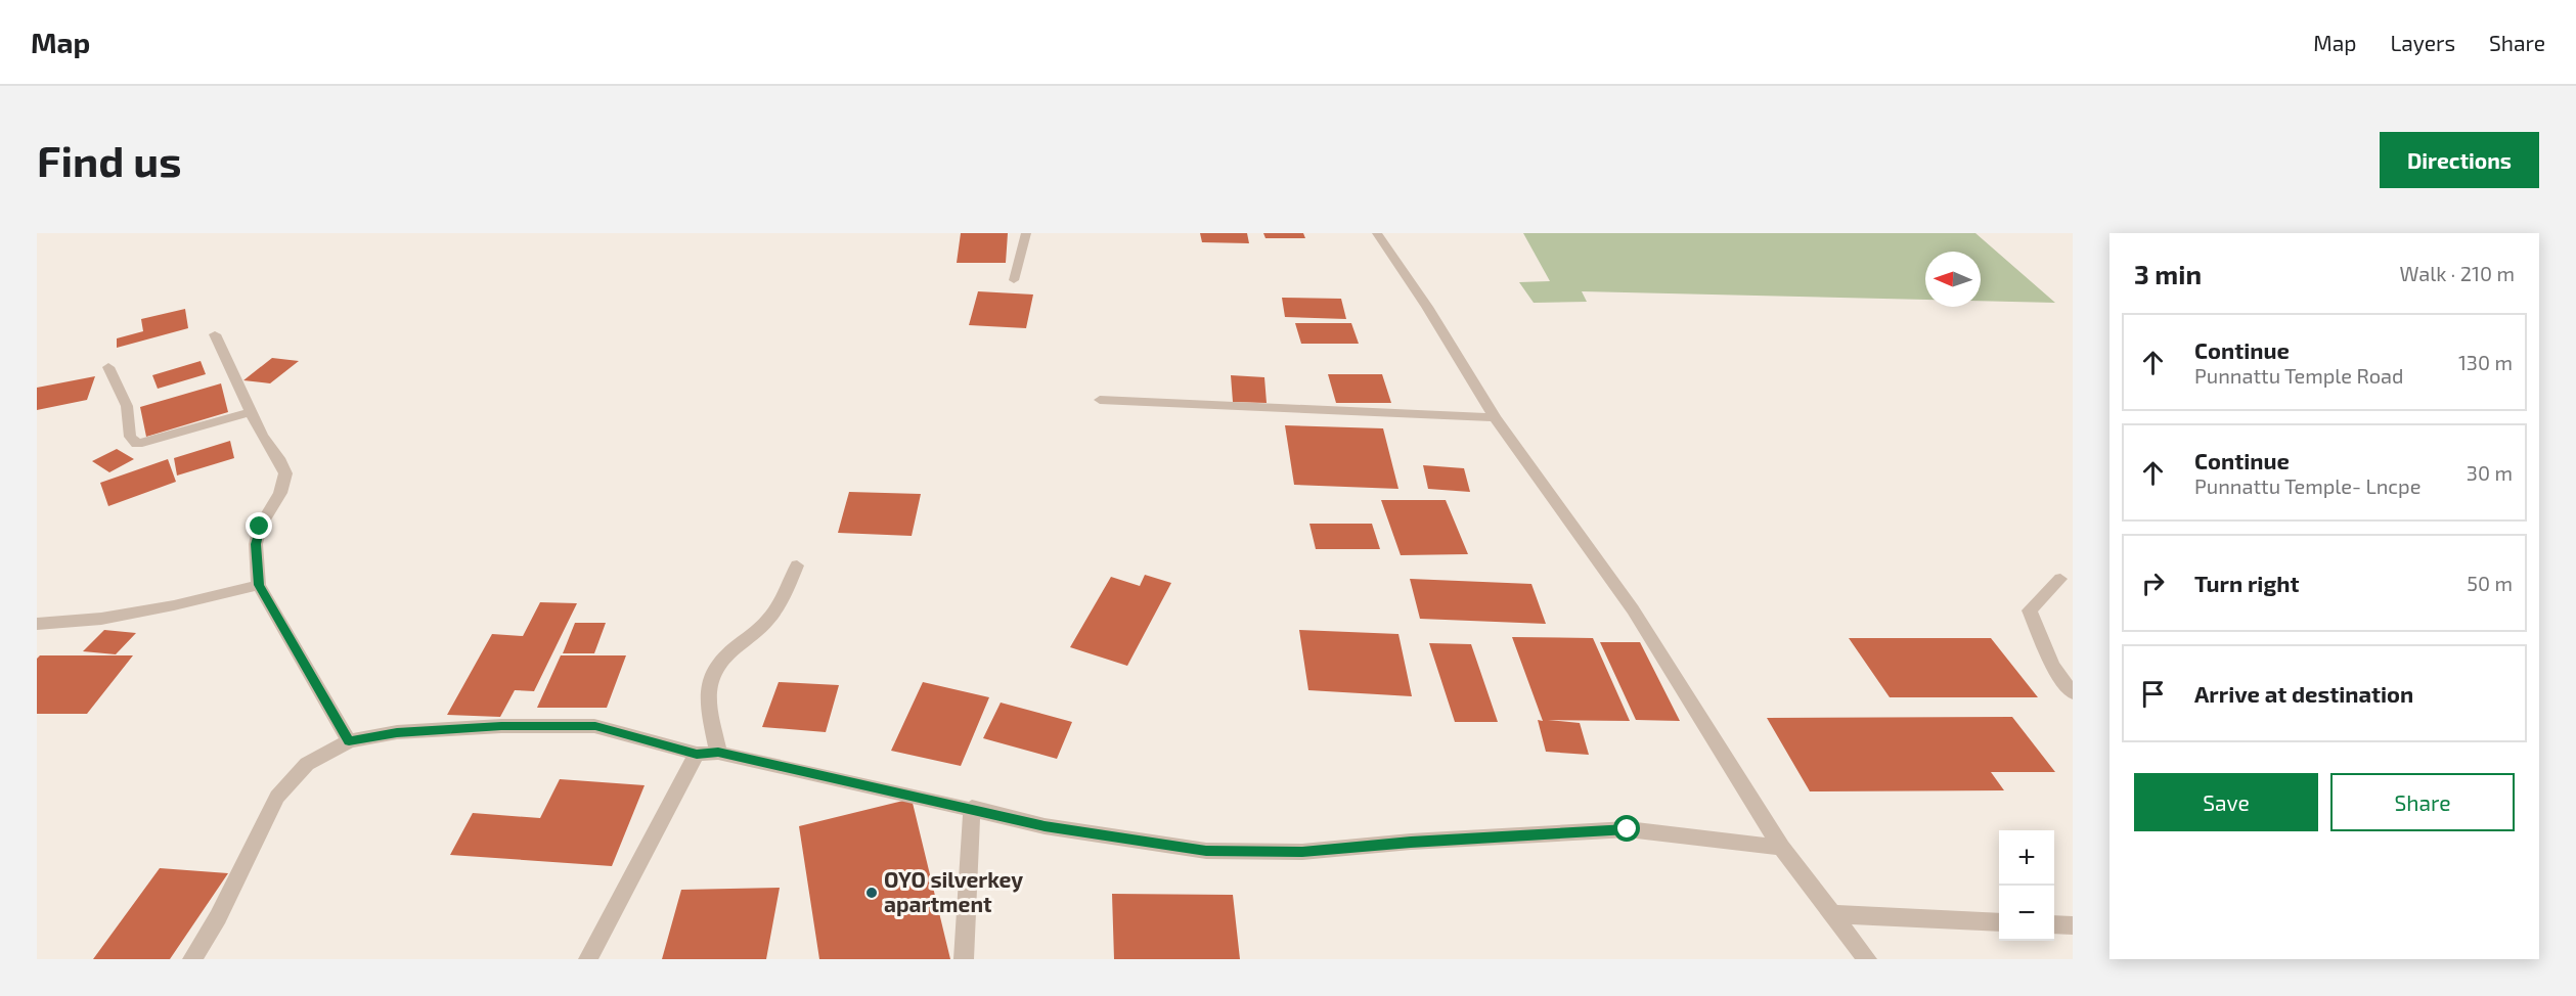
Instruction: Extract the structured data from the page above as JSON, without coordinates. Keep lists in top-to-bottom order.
{
  "places": ["OYO silverkey apartment"],
  "north": "left",
  "page": {
    "header": "Map",
    "nav": ["Map", "Layers", "Share"],
    "buttons": [
      "Directions",
      ["Save", "Share"]
    ],
    "title": "Find us",
    "heading": ["3 min", "Walk · 210 m"],
    "list": [
      ["Continue", "Punnattu Temple Road", "130 m"],
      ["Continue", "Punnattu Temple- Lncpe", "30 m"],
      ["Turn right", "50 m"],
      "Arrive at destination"
    ],
    "map_buttons": ["+", "−"]
  }
}
